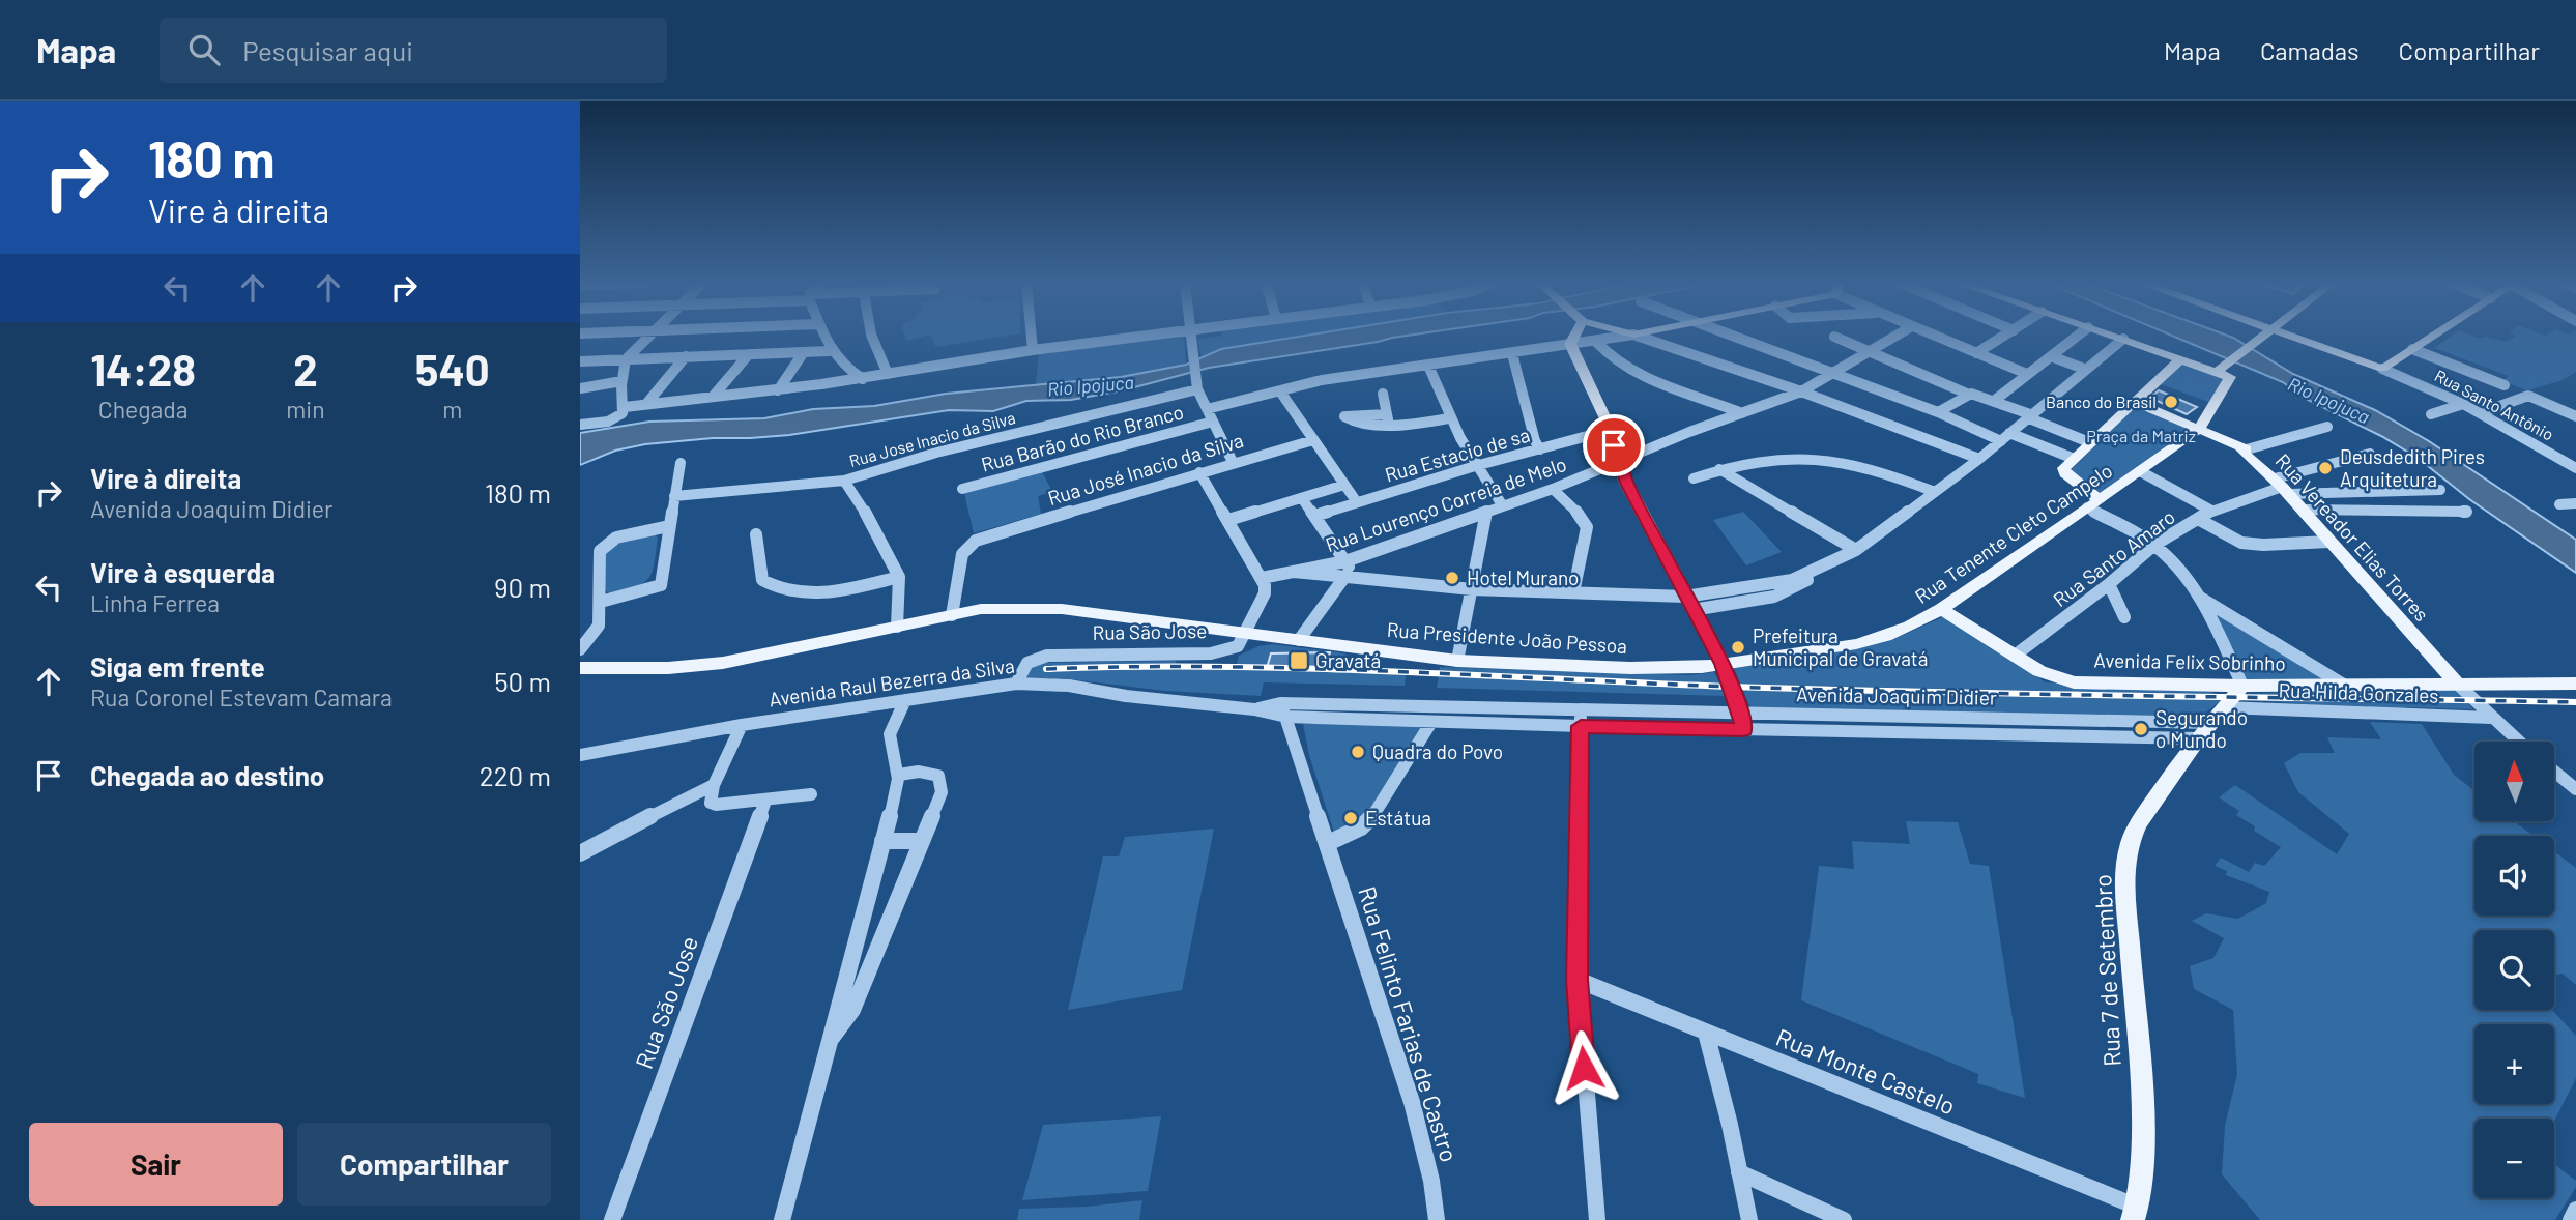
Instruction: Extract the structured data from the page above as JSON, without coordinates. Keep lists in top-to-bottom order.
{
  "streets": {
    "main road": [
      "Rua Santo Antônio",
      "Rua Tenente Cleto Campelo",
      "Rua Vereador Elias Torres",
      "Rua Presidente João Pessoa",
      "Avenida Felix Sobrinho",
      "Rua 7 de Setembro"
    ],
    "street": [
      "Rua Barão do Rio Branco",
      "Rua Jose Inacio da Silva",
      "Rua Estacio de sa",
      "Rua José Inacio da Silva",
      "Rua Lourenço Correia de Melo",
      "Rua Santo Amaro",
      "Rua São Jose",
      "Avenida Raul Bezerra da Silva",
      "Rua Hilda Gonzales",
      "Avenida Joaquim Didier",
      "Rua Felinto Farias de Castro",
      "Rua Monte Castelo"
    ]
  },
  "crossings": [
    ["Rua José Inacio da Silva", "Rua Presidente João Pessoa"],
    ["Rua Tenente Cleto Campelo", "Rua Vereador Elias Torres"],
    ["Rua Tenente Cleto Campelo", "Rua Presidente João Pessoa"],
    ["Rua Tenente Cleto Campelo", "Avenida Felix Sobrinho"],
    ["Rua Vereador Elias Torres", "Rua Santo Amaro"],
    ["Rua Vereador Elias Torres", "Avenida Felix Sobrinho"],
    ["Rua Santo Amaro", "Avenida Felix Sobrinho"],
    ["Rua São Jose", "Rua Presidente João Pessoa"],
    ["Rua São Jose", "Avenida Raul Bezerra da Silva"],
    ["Avenida Felix Sobrinho", "Rua 7 de Setembro"],
    ["Avenida Raul Bezerra da Silva", "Avenida Joaquim Didier"],
    ["Avenida Raul Bezerra da Silva", "Rua Felinto Farias de Castro"],
    ["Rua Hilda Gonzales", "Rua 7 de Setembro"],
    ["Avenida Joaquim Didier", "Rua 7 de Setembro"],
    ["Rua 7 de Setembro", "Rua Monte Castelo"]
  ],
  "water": ["Rio Ipojuca"],
  "parks": ["Praça da Matriz"],
  "places": {
    "other": [
      "Banco do Brasil",
      "Deusdedith Pires Arquitetura",
      "Hotel Murano",
      "Prefeitura Municipal de Gravatá",
      "Segurando o Mundo",
      "Quadra do Povo",
      "Estátua"
    ],
    "transit": ["Gravatá"]
  },
  "north": "top",
  "page": {
    "header": "Mapa",
    "search": "Pesquisar aqui",
    "nav": ["Mapa", "Camadas", "Compartilhar"],
    "turn": ["180 m", "Vire à direita"],
    "eta": [
      "14:28",
      "Chegada",
      "2",
      "min",
      "540",
      "m"
    ],
    "list": [
      {
        "name": "Vire à direita",
        "note": "Avenida Joaquim Didier",
        "value": "180 m"
      },
      {
        "name": "Vire à esquerda",
        "note": "Linha Ferrea",
        "value": "90 m"
      },
      {
        "name": "Siga em frente",
        "note": "Rua Coronel Estevam Camara",
        "value": "50 m"
      },
      {
        "name": "Chegada ao destino",
        "value": "220 m"
      }
    ],
    "map_buttons": ["+", "−"],
    "buttons": ["Sair", "Compartilhar"]
  }
}
